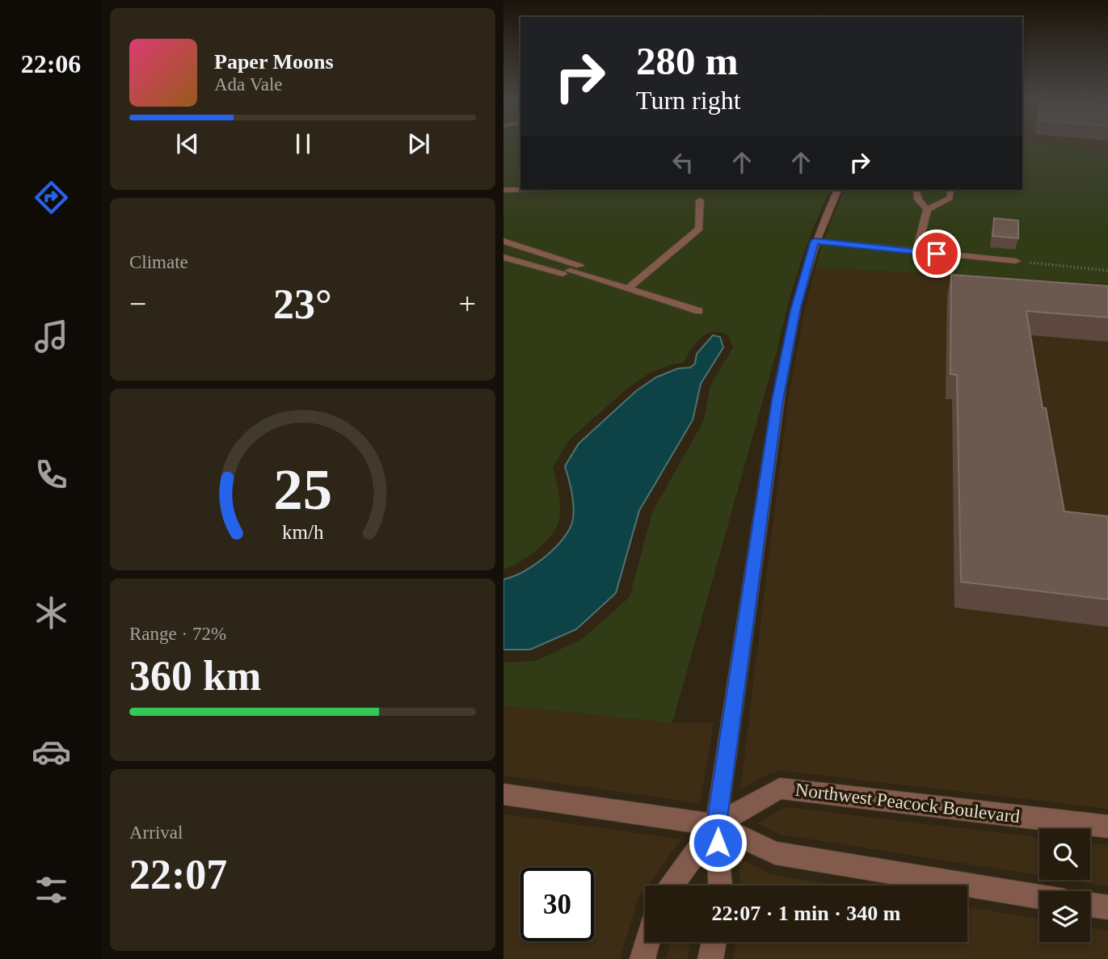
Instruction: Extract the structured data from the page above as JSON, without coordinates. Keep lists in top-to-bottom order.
{
  "streets": {
    "street": ["Northwest Peacock Boulevard"]
  },
  "page": {
    "tabs": "22:06",
    "turn": ["280 m", "Turn right"],
    "song": ["Paper Moons", "Ada Vale"],
    "tile": [
      "Climate",
      ["Range · 72%", "360 km"],
      ["Arrival", "22:07"]
    ],
    "heat": ["−", "23°", "+"],
    "limit": "30",
    "trip": "22:07 · 1 min · 340 m",
    "gauge": ["25", "km/h"]
  }
}
